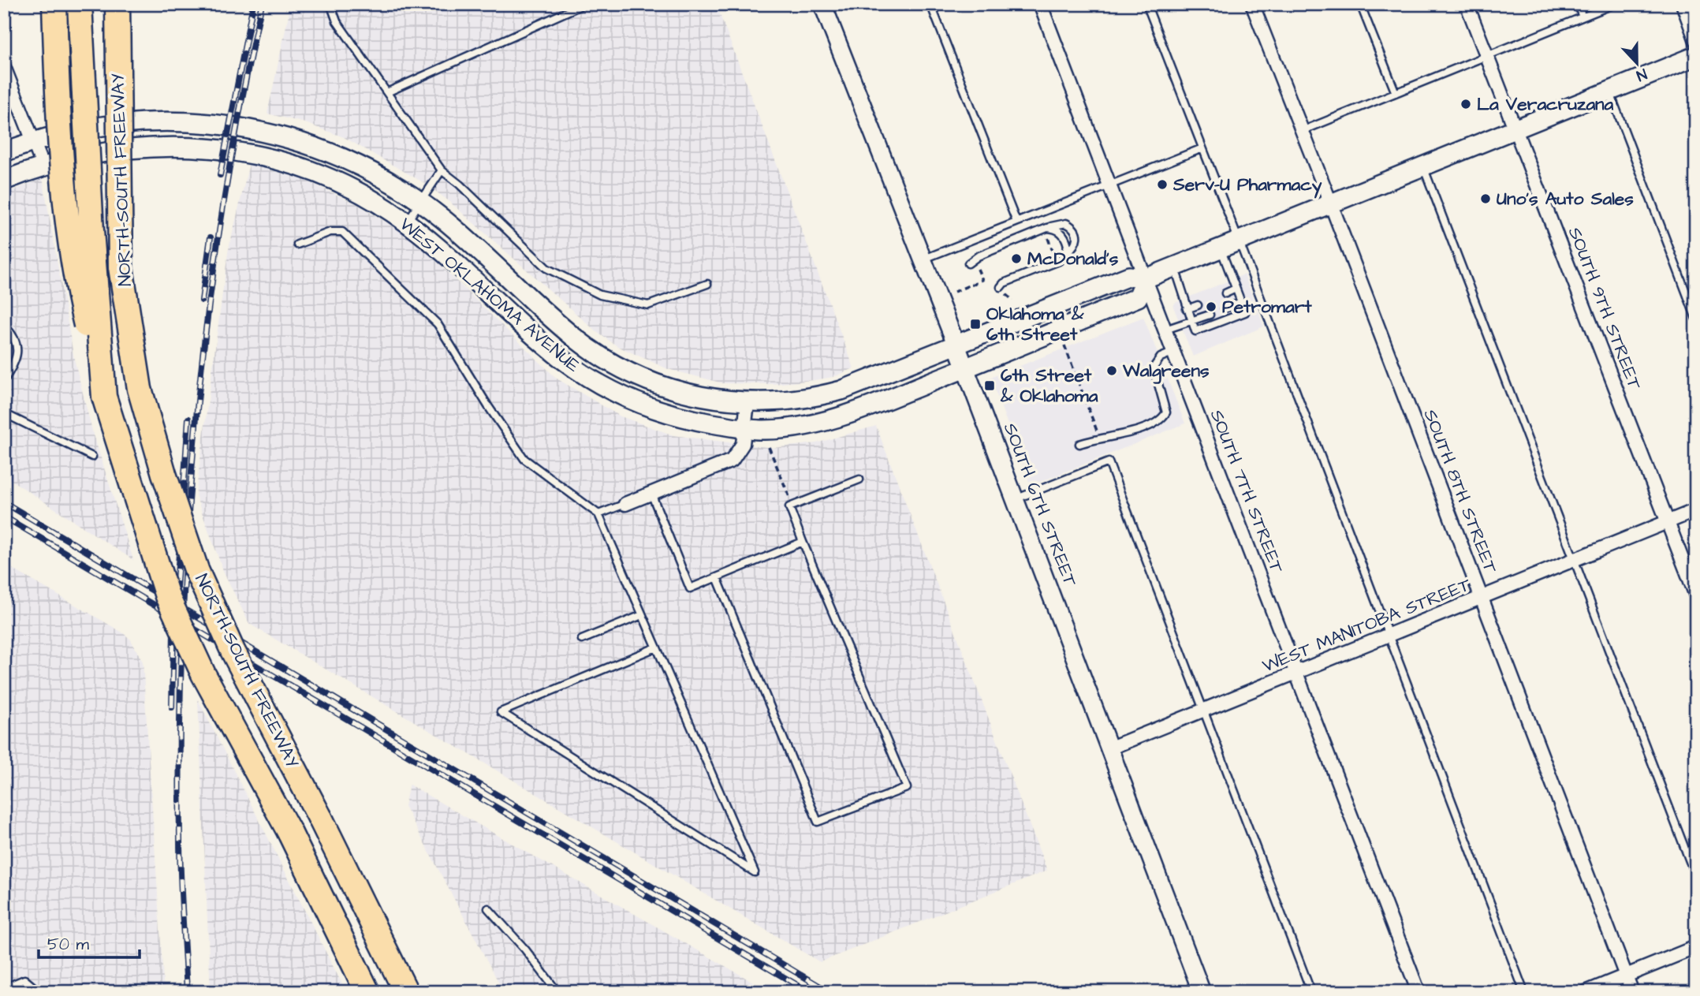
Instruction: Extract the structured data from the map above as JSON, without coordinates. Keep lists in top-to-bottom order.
{
  "streets": {
    "highway": ["NORTH-SOUTH FREEWAY"],
    "main road": ["WEST OKLAHOMA AVENUE"],
    "street": [
      "SOUTH 9TH STREET",
      "SOUTH 7TH STREET",
      "SOUTH 8TH STREET",
      "SOUTH 6TH STREET",
      "WEST MANITOBA STREET"
    ]
  },
  "crossings": [
    ["WEST OKLAHOMA AVENUE", "SOUTH 9TH STREET"],
    ["WEST OKLAHOMA AVENUE", "SOUTH 7TH STREET"],
    ["WEST OKLAHOMA AVENUE", "SOUTH 8TH STREET"],
    ["WEST OKLAHOMA AVENUE", "SOUTH 6TH STREET"],
    ["SOUTH 9TH STREET", "WEST MANITOBA STREET"],
    ["SOUTH 7TH STREET", "WEST MANITOBA STREET"],
    ["SOUTH 8TH STREET", "WEST MANITOBA STREET"],
    ["SOUTH 6TH STREET", "WEST MANITOBA STREET"]
  ],
  "places": {
    "other": [
      "La Veracruzana",
      "Serv-U Pharmacy",
      "Uno's Auto Sales",
      "McDonald's",
      "Petromart",
      "Walgreens"
    ],
    "transit": ["Oklahoma & 6th Street", "6th Street & Oklahoma"]
  },
  "scale_bar": "50 m",
  "north": "bottom"
}
